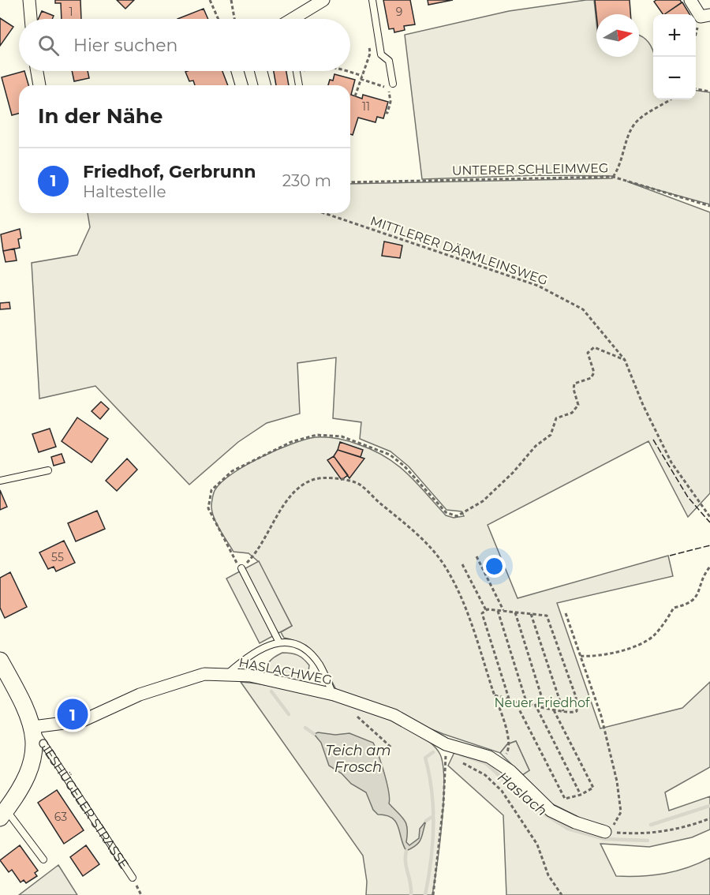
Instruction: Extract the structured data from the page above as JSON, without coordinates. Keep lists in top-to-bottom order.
{
  "streets": {
    "street": ["HASLACHWEG", "GIESHÜGELER STRASSE"],
    "path": ["UNTERER SCHLEIMWEG", "MITTLERER DÄRMLEINSWEG"]
  },
  "crossings": [
    ["HASLACHWEG", "GIESHÜGELER STRASSE"]
  ],
  "water": ["Teich am Frosch", "Haslach"],
  "parks": ["Neuer Friedhof"],
  "house_numbers": [
    "1",
    "9",
    "11",
    "55",
    "63"
  ],
  "north": "right",
  "page": {
    "map_buttons": ["+", "−"],
    "search": "Hier suchen",
    "heading": "In der Nähe",
    "list": [
      {
        "mark": "1",
        "name": "Friedhof, Gerbrunn",
        "note": "Haltestelle",
        "value": "230 m"
      }
    ],
    "pins": "1"
  }
}
